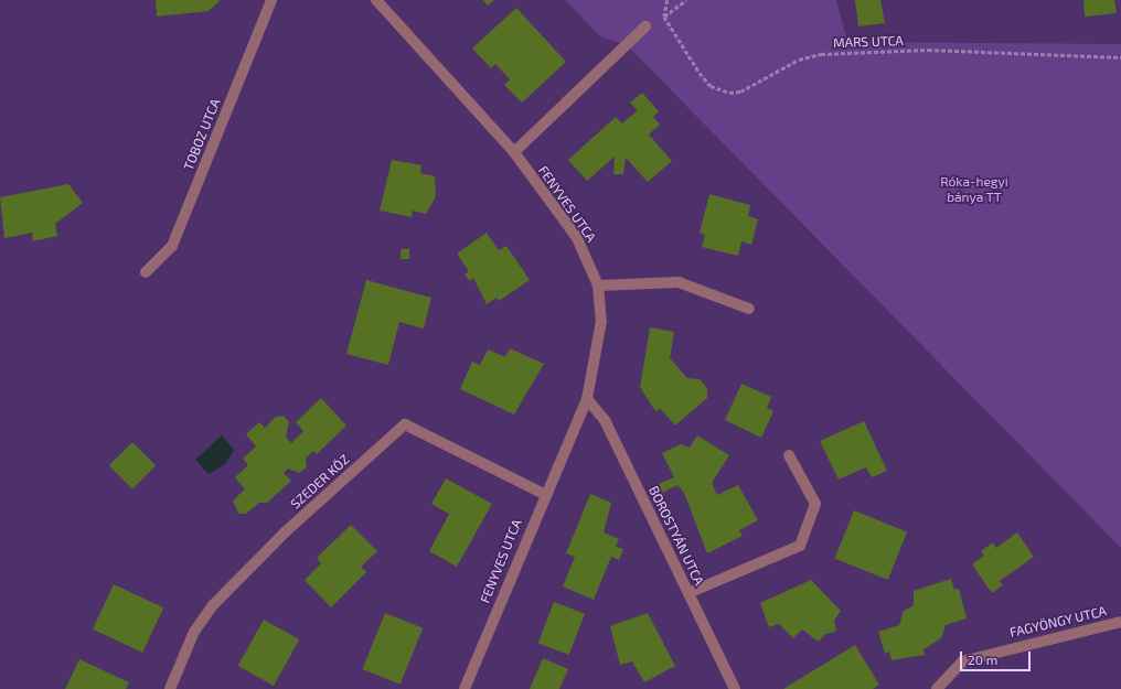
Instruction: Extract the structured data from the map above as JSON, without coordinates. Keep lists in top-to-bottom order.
{
  "streets": {
    "street": [
      "TOBOZ UTCA",
      "FENYVES UTCA",
      "SZEDER KÖZ",
      "BOROSTYÁN UTCA",
      "FAGYÖNGY UTCA"
    ],
    "path": ["MARS UTCA"]
  },
  "crossings": [
    ["FENYVES UTCA", "SZEDER KÖZ"],
    ["FENYVES UTCA", "BOROSTYÁN UTCA"]
  ],
  "parks": ["Róka-hegyi bánya TT"],
  "scale_bar": "20 m"
}
